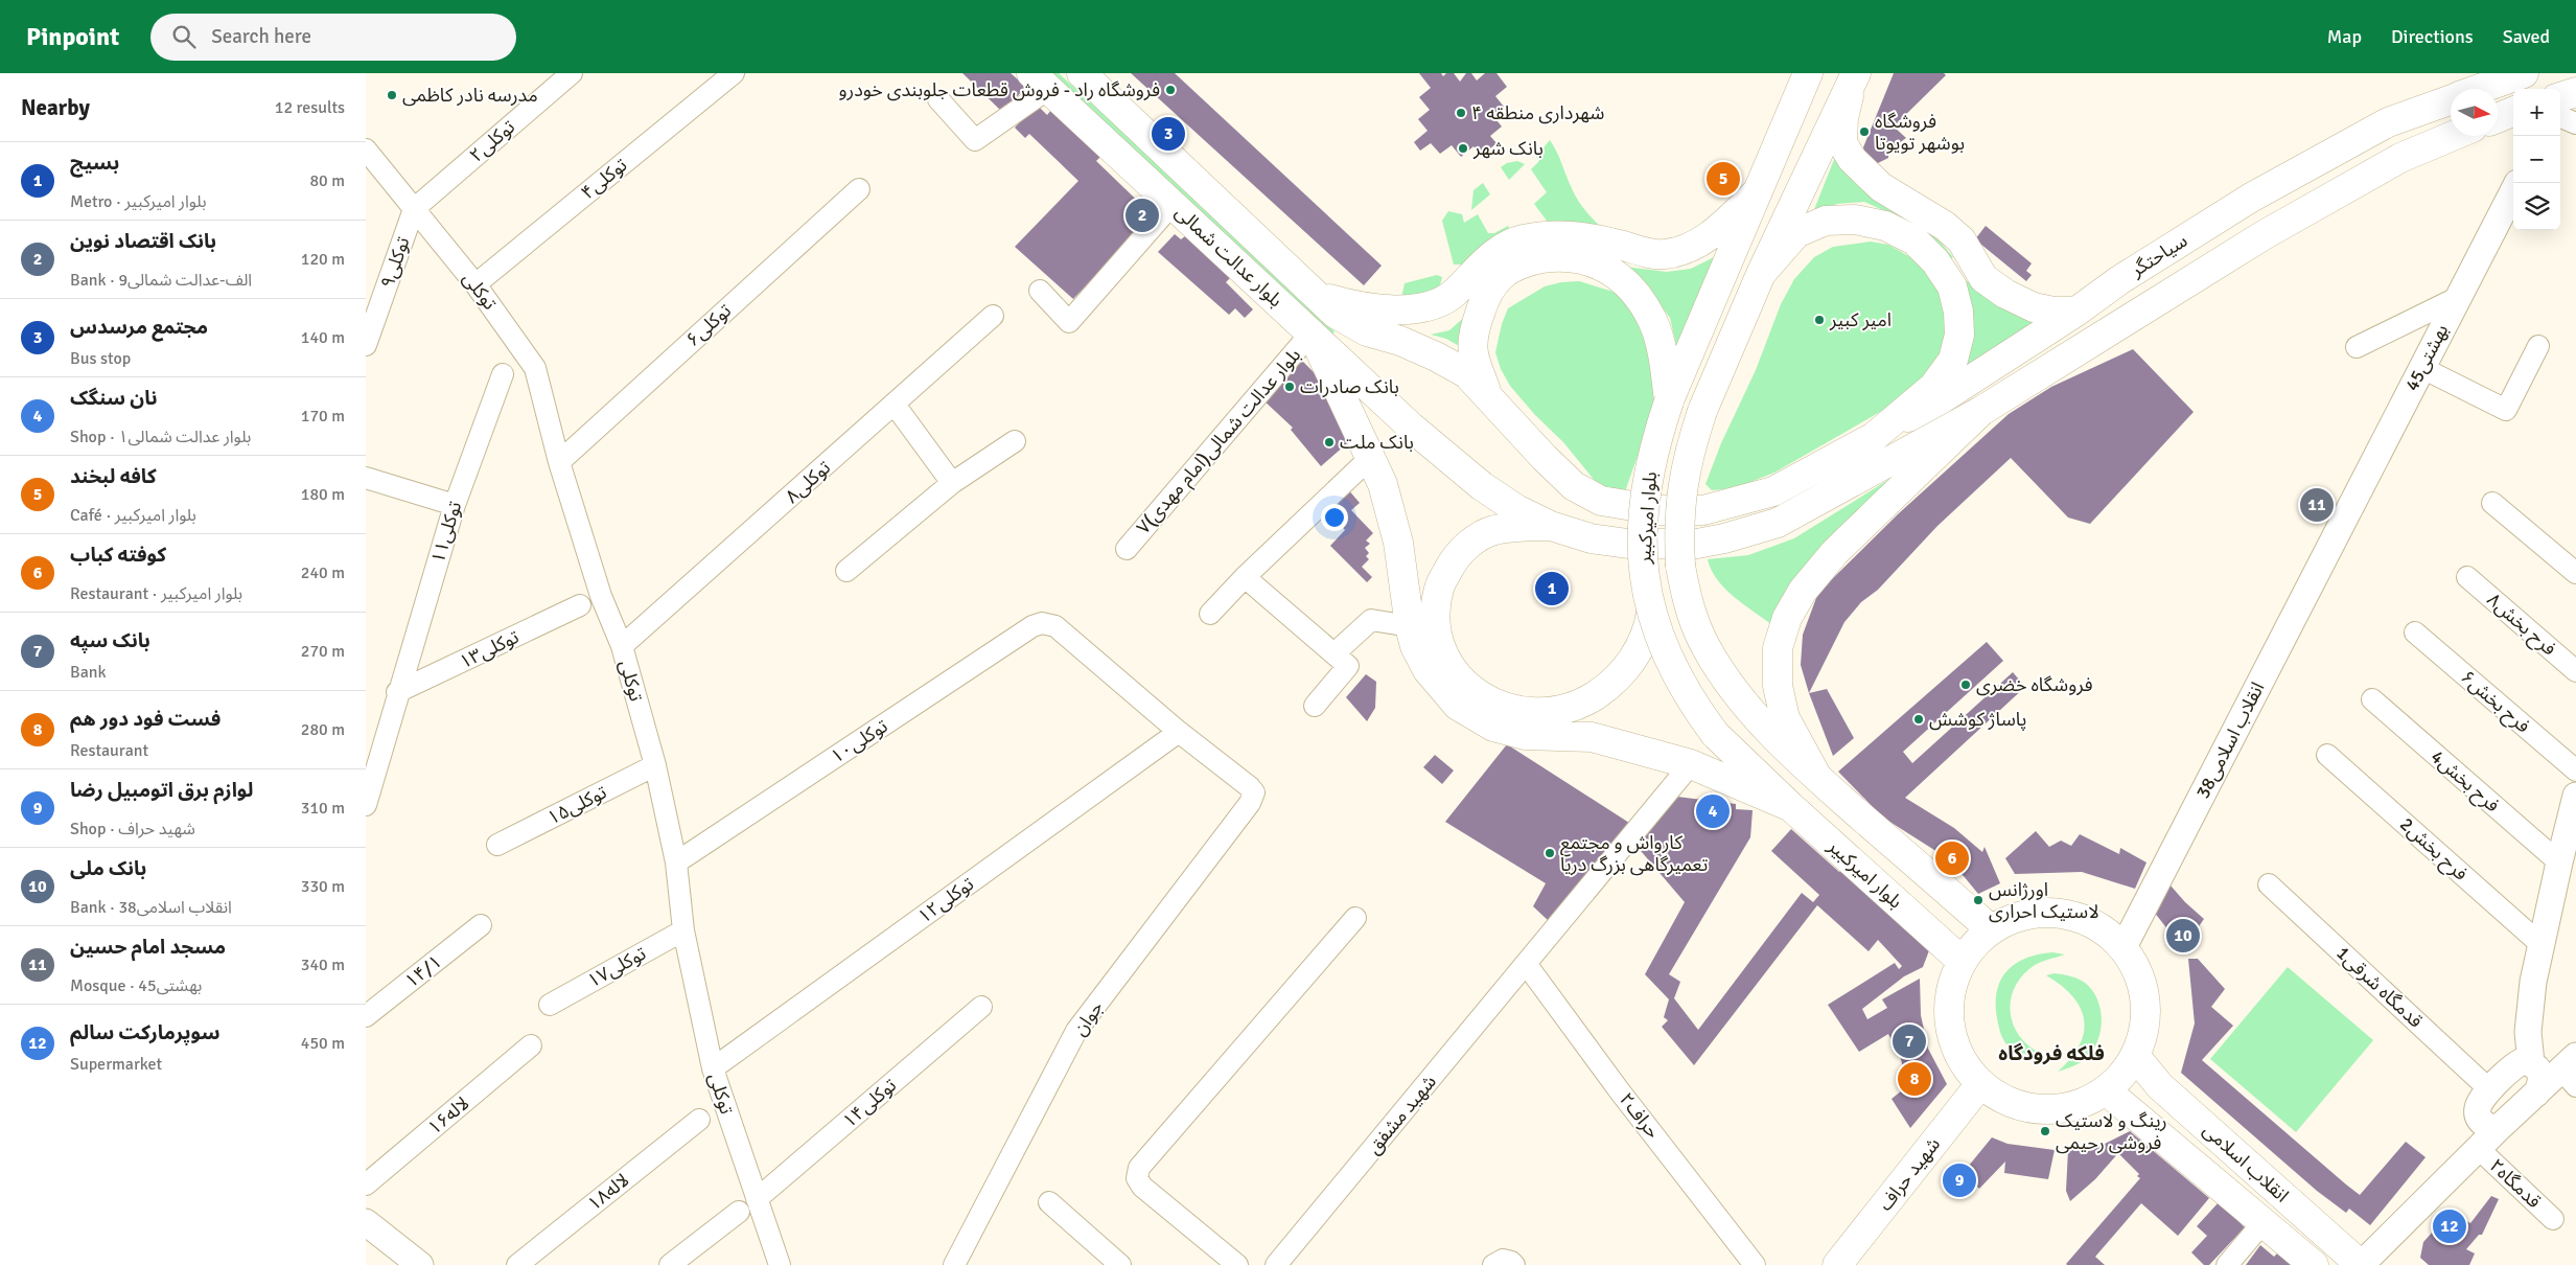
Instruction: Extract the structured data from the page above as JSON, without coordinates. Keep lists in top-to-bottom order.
{
  "streets": {
    "main road": [
      "سیاحتگر",
      "بلوار عدالت شمالی",
      "بلوار امیرکبیر",
      "انقلاب اسلامی",
      "شهید حراف"
    ],
    "street": [
      "توکلی۲",
      "توکلی۴",
      "توکلی۹",
      "توکلی",
      "توکلی۶",
      "بهشتی45",
      "۷بلوار عدالت شمالی(امام مهدی)",
      "توکلی۸",
      "توکلی۱۱",
      "فرح بخش۸",
      "توکلی۱۳",
      "فرح بخش۶",
      "38انقلاب اسلامی",
      "۱۰توکلی",
      "4فرح بخش",
      "توکلی۱۵",
      "2فرح بخش",
      "توکلی۱۲",
      "توکلی۱۷",
      "۱۴/۱",
      "1قدمگاه شرقی",
      "جوان",
      "توکلی۱۴",
      "شهید مشفق",
      "لاله۱۶",
      "حراف۲",
      "قدمگاه۲",
      "لاله۱۸"
    ]
  },
  "crossings": [
    ["توکلی۲", "توکلی۹"],
    ["توکلی۲", "توکلی"],
    ["توکلی۴", "توکلی"],
    ["سیاحتگر", "بلوار عدالت شمالی"],
    ["بلوار عدالت شمالی", "۷بلوار عدالت شمالی(امام مهدی)"],
    ["توکلی۹", "توکلی"],
    ["توکلی", "توکلی۶"],
    ["توکلی", "توکلی۸"],
    ["توکلی", "۱۰توکلی"],
    ["توکلی", "توکلی۱۵"],
    ["توکلی", "توکلی۱۲"],
    ["توکلی", "توکلی۱۷"],
    ["توکلی", "توکلی۱۴"],
    ["بهشتی45", "38انقلاب اسلامی"],
    ["توکلی۱۱", "توکلی۱۳"],
    ["۱۰توکلی", "توکلی۱۲"],
    ["۱۰توکلی", "جوان"],
    ["توکلی۱۲", "جوان"],
    ["شهید مشفق", "حراف۲"]
  ],
  "districts": ["فلکه فرودگاه"],
  "places": [
    "فروشگاه راد - فروش قطعات جلوبندی خودرو",
    "مدرسه نادر کاظمی",
    "شهرداری منطقه ۴",
    "فروشگاه بوشهر تویوتا",
    "بانک شهر",
    "امیر کبیر",
    "بانک صادرات",
    "بانک ملت",
    "فروشگاه خضری",
    "پاساژ کوشش",
    "کارواش و مجتمع تعمیرگاهی بزرگ دریا",
    "اورژانس لاستیک احرارى",
    "رینگ و لاستیک فروشی رحیمی"
  ],
  "north": "right",
  "page": {
    "header": "Pinpoint",
    "search": "Search here",
    "nav": ["Map", "Directions", "Saved"],
    "heading": ["Nearby", "12 results"],
    "map_buttons": ["+", "−"],
    "pins": [
      "3",
      "5",
      "2",
      "11",
      "1",
      "4",
      "6",
      "10",
      "7",
      "8",
      "9",
      "12"
    ],
    "list": [
      {
        "mark": "1",
        "name": "بسیج",
        "note": "Metro · بلوار امیرکبیر",
        "value": "80 m"
      },
      {
        "mark": "2",
        "name": "بانک اقتصاد نوین",
        "note": "Bank · 9الف-عدالت شمالی",
        "value": "120 m"
      },
      {
        "mark": "3",
        "name": "مجتمع مرسدس",
        "note": "Bus stop",
        "value": "140 m"
      },
      {
        "mark": "4",
        "name": "نان سنگک",
        "note": "Shop · بلوار عدالت شمالی۱",
        "value": "170 m"
      },
      {
        "mark": "5",
        "name": "کافه لبخند",
        "note": "Café · بلوار امیرکبیر",
        "value": "180 m"
      },
      {
        "mark": "6",
        "name": "کوفته کباب",
        "note": "Restaurant · بلوار امیرکبیر",
        "value": "240 m"
      },
      {
        "mark": "7",
        "name": "بانک سپه",
        "note": "Bank",
        "value": "270 m"
      },
      {
        "mark": "8",
        "name": "فست فود دور هم",
        "note": "Restaurant",
        "value": "280 m"
      },
      {
        "mark": "9",
        "name": "لوازم برق اتومبیل رضا",
        "note": "Shop · شهید حراف",
        "value": "310 m"
      },
      {
        "mark": "10",
        "name": "بانک ملی",
        "note": "Bank · 38انقلاب اسلامی",
        "value": "330 m"
      },
      {
        "mark": "11",
        "name": "مسجد امام حسین",
        "note": "Mosque · بهشتی45",
        "value": "340 m"
      },
      {
        "mark": "12",
        "name": "سوپرمارکت سالم",
        "note": "Supermarket",
        "value": "450 m"
      }
    ]
  }
}
